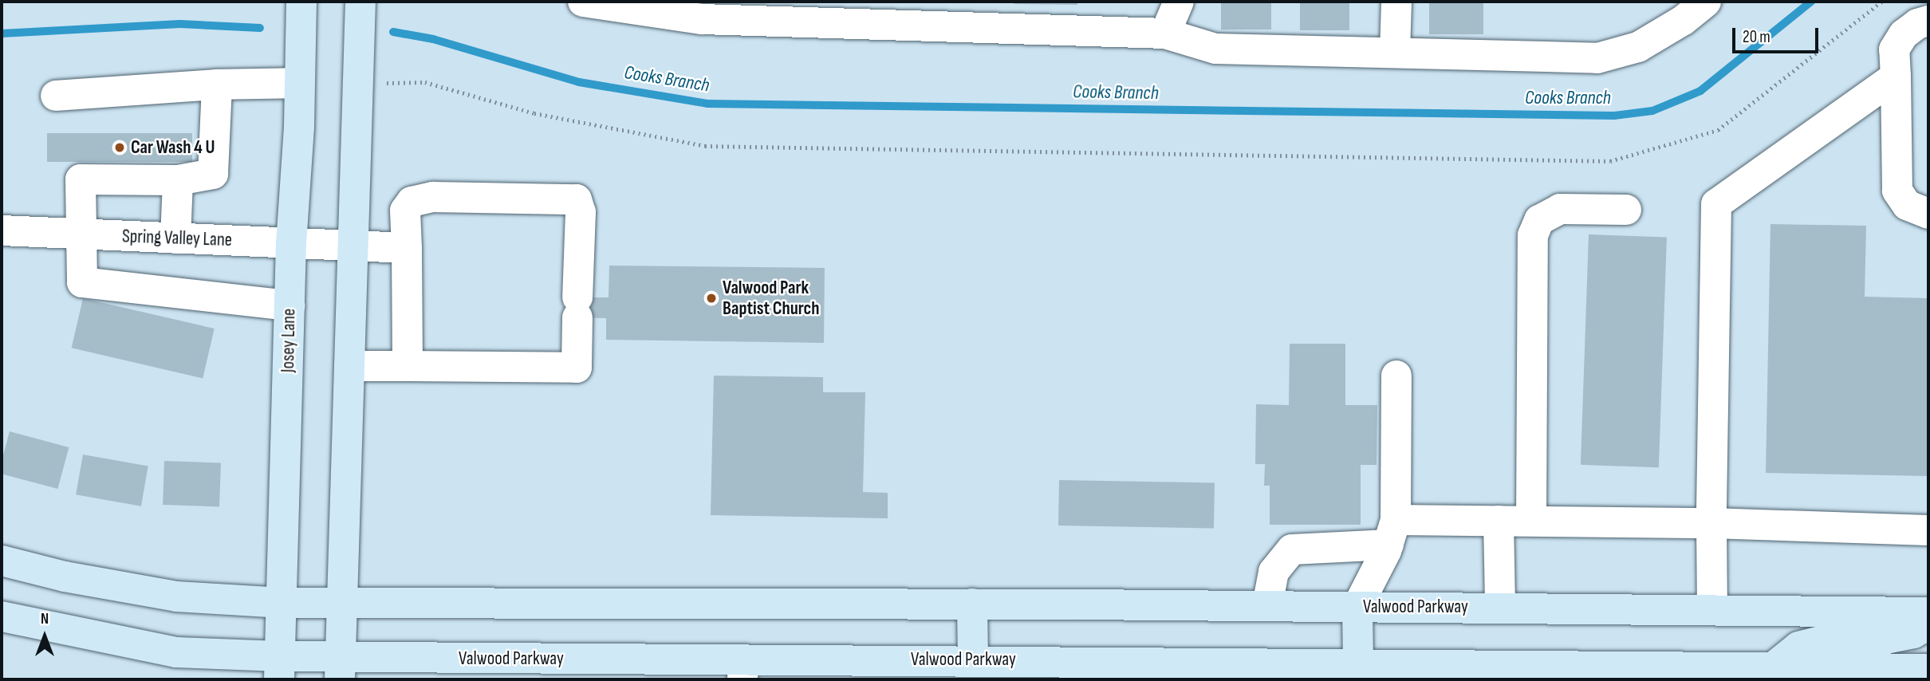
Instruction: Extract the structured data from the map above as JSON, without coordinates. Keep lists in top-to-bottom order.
{
  "streets": {
    "main road": ["Josey Lane", "Valwood Parkway"],
    "street": ["Spring Valley Lane"]
  },
  "crossings": [
    ["Spring Valley Lane", "Josey Lane"],
    ["Josey Lane", "Valwood Parkway"]
  ],
  "water": ["Cooks Branch"],
  "places": ["Car Wash 4 U", "Valwood Park Baptist Church"],
  "scale_bar": "20 m",
  "north": "top"
}
